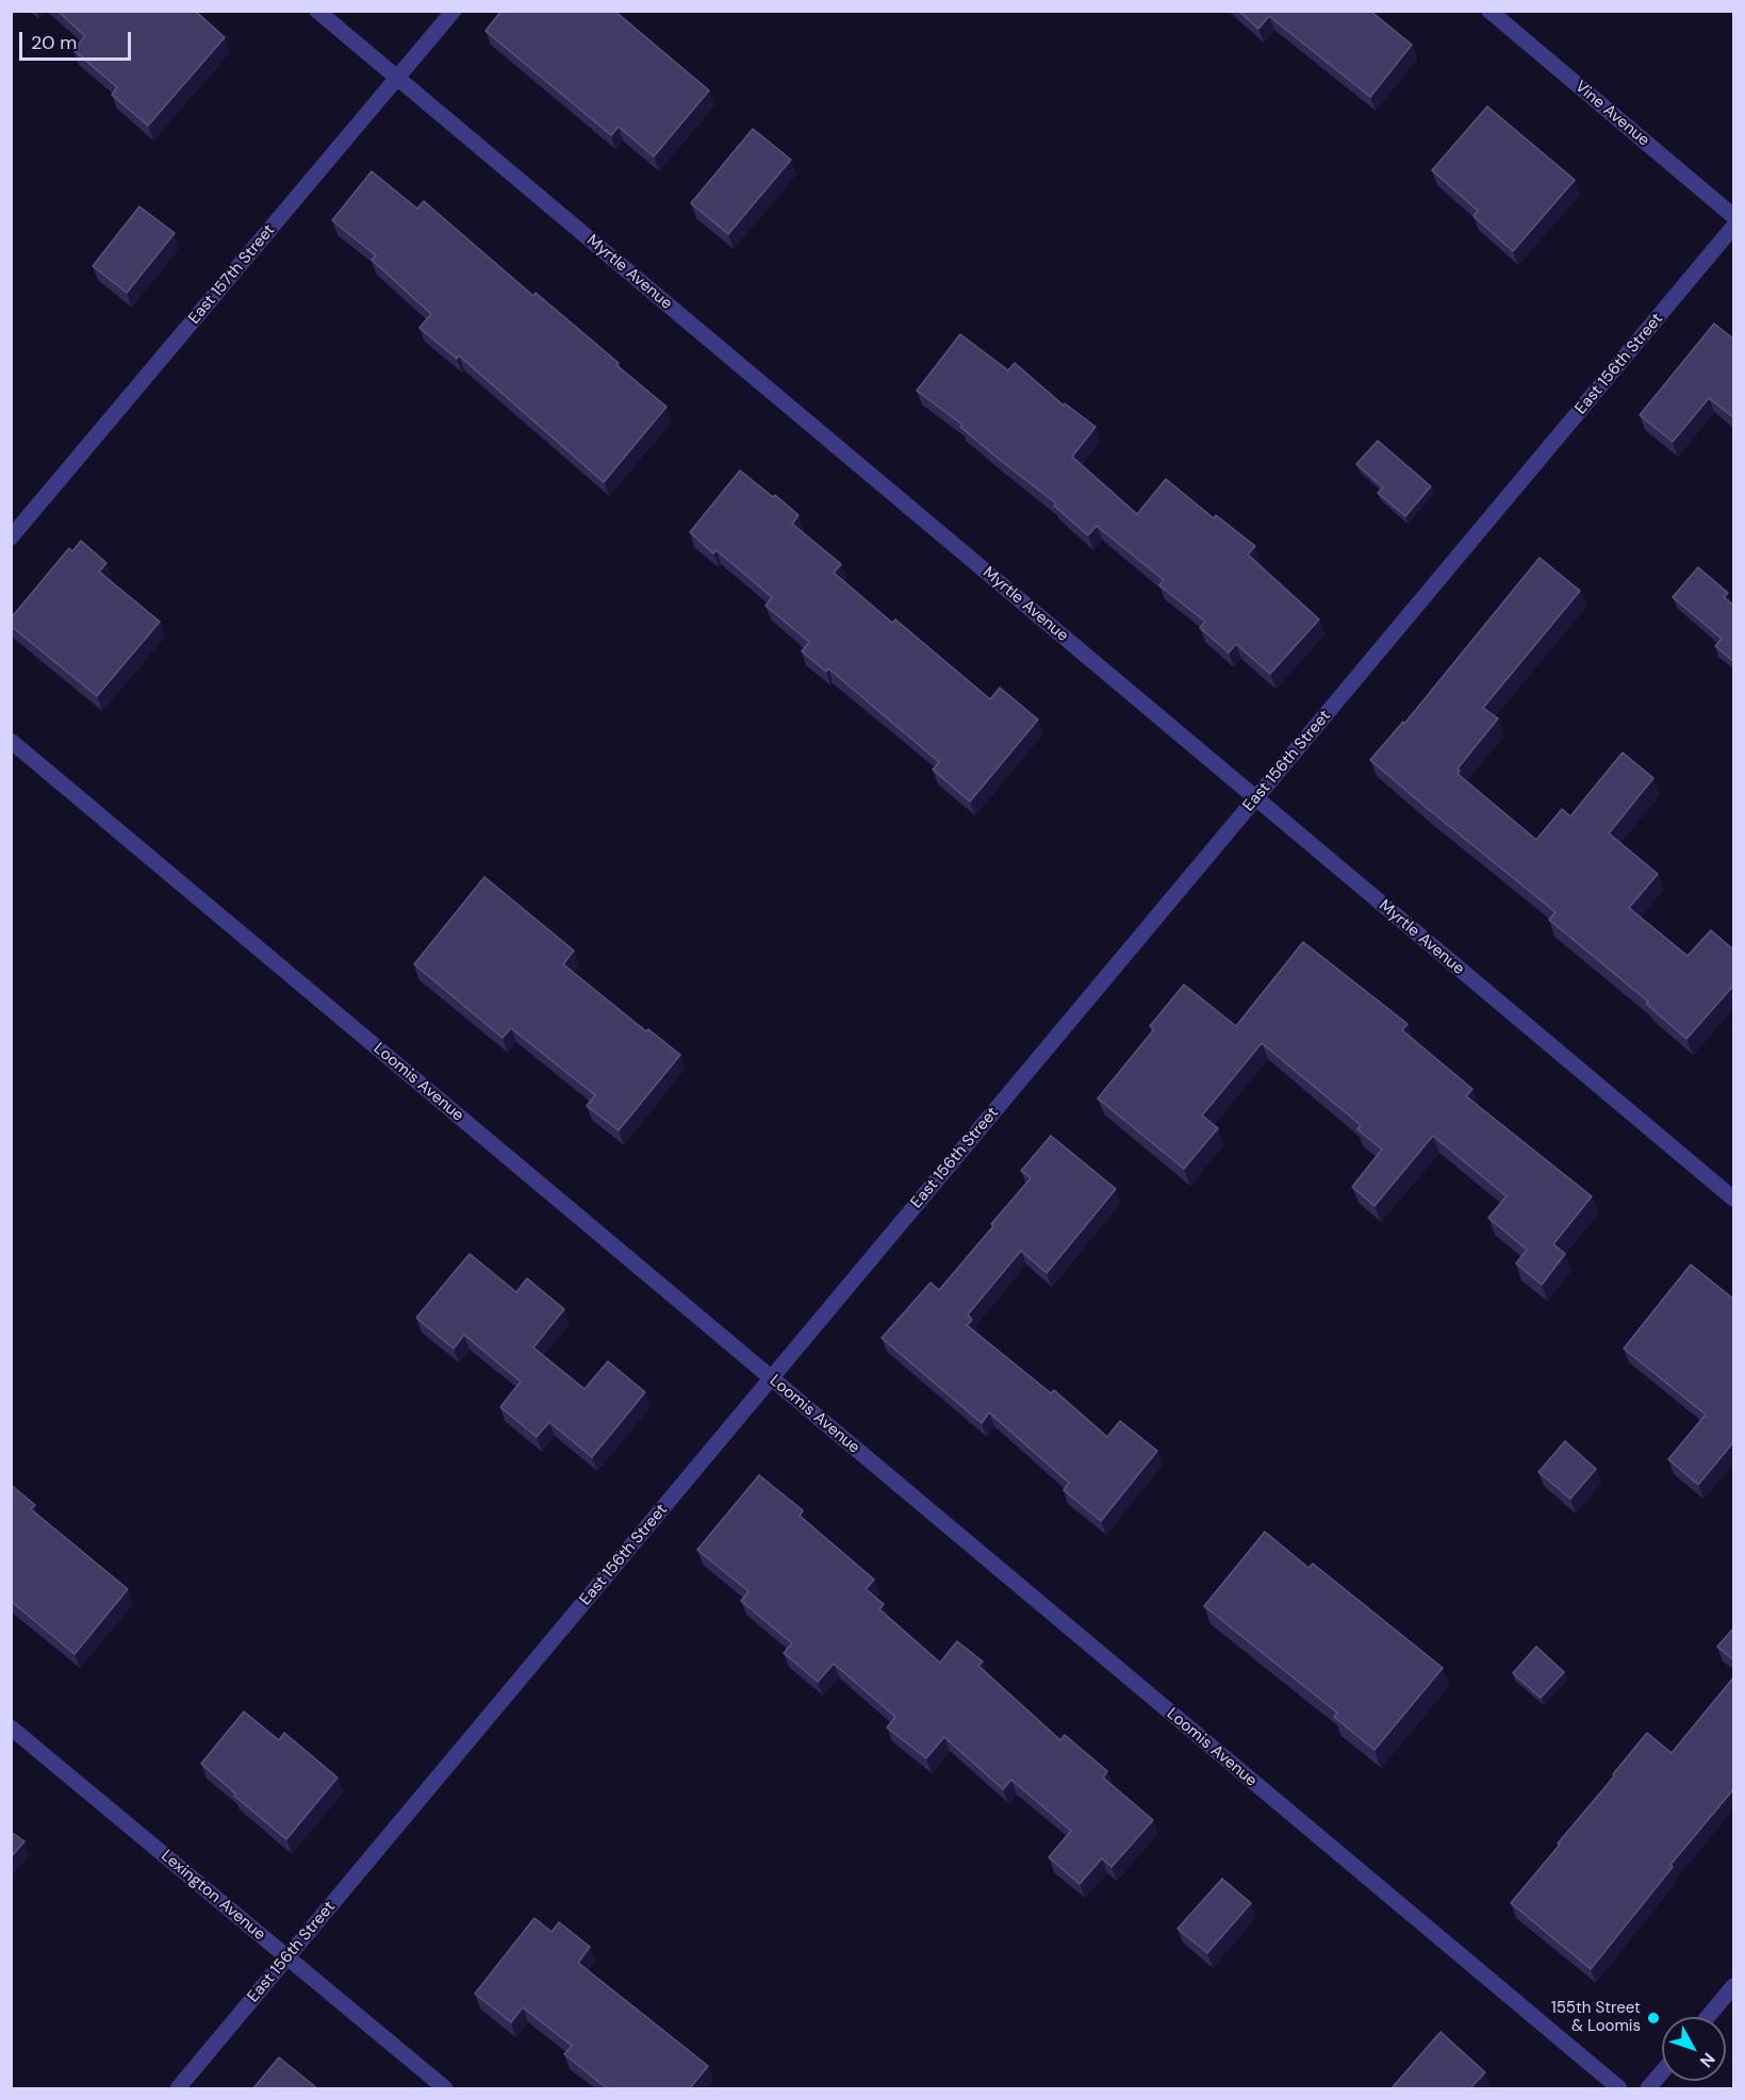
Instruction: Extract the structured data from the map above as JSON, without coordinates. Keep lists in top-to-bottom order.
{
  "streets": {
    "street": [
      "Vine Avenue",
      "Myrtle Avenue",
      "East 157th Street",
      "East 156th Street",
      "Loomis Avenue",
      "Lexington Avenue"
    ]
  },
  "crossings": [
    ["Myrtle Avenue", "East 157th Street"],
    ["Myrtle Avenue", "East 156th Street"],
    ["East 156th Street", "Loomis Avenue"],
    ["East 156th Street", "Lexington Avenue"]
  ],
  "places": ["155th Street & Loomis"],
  "scale_bar": "20 m",
  "north": "bottom right"
}
